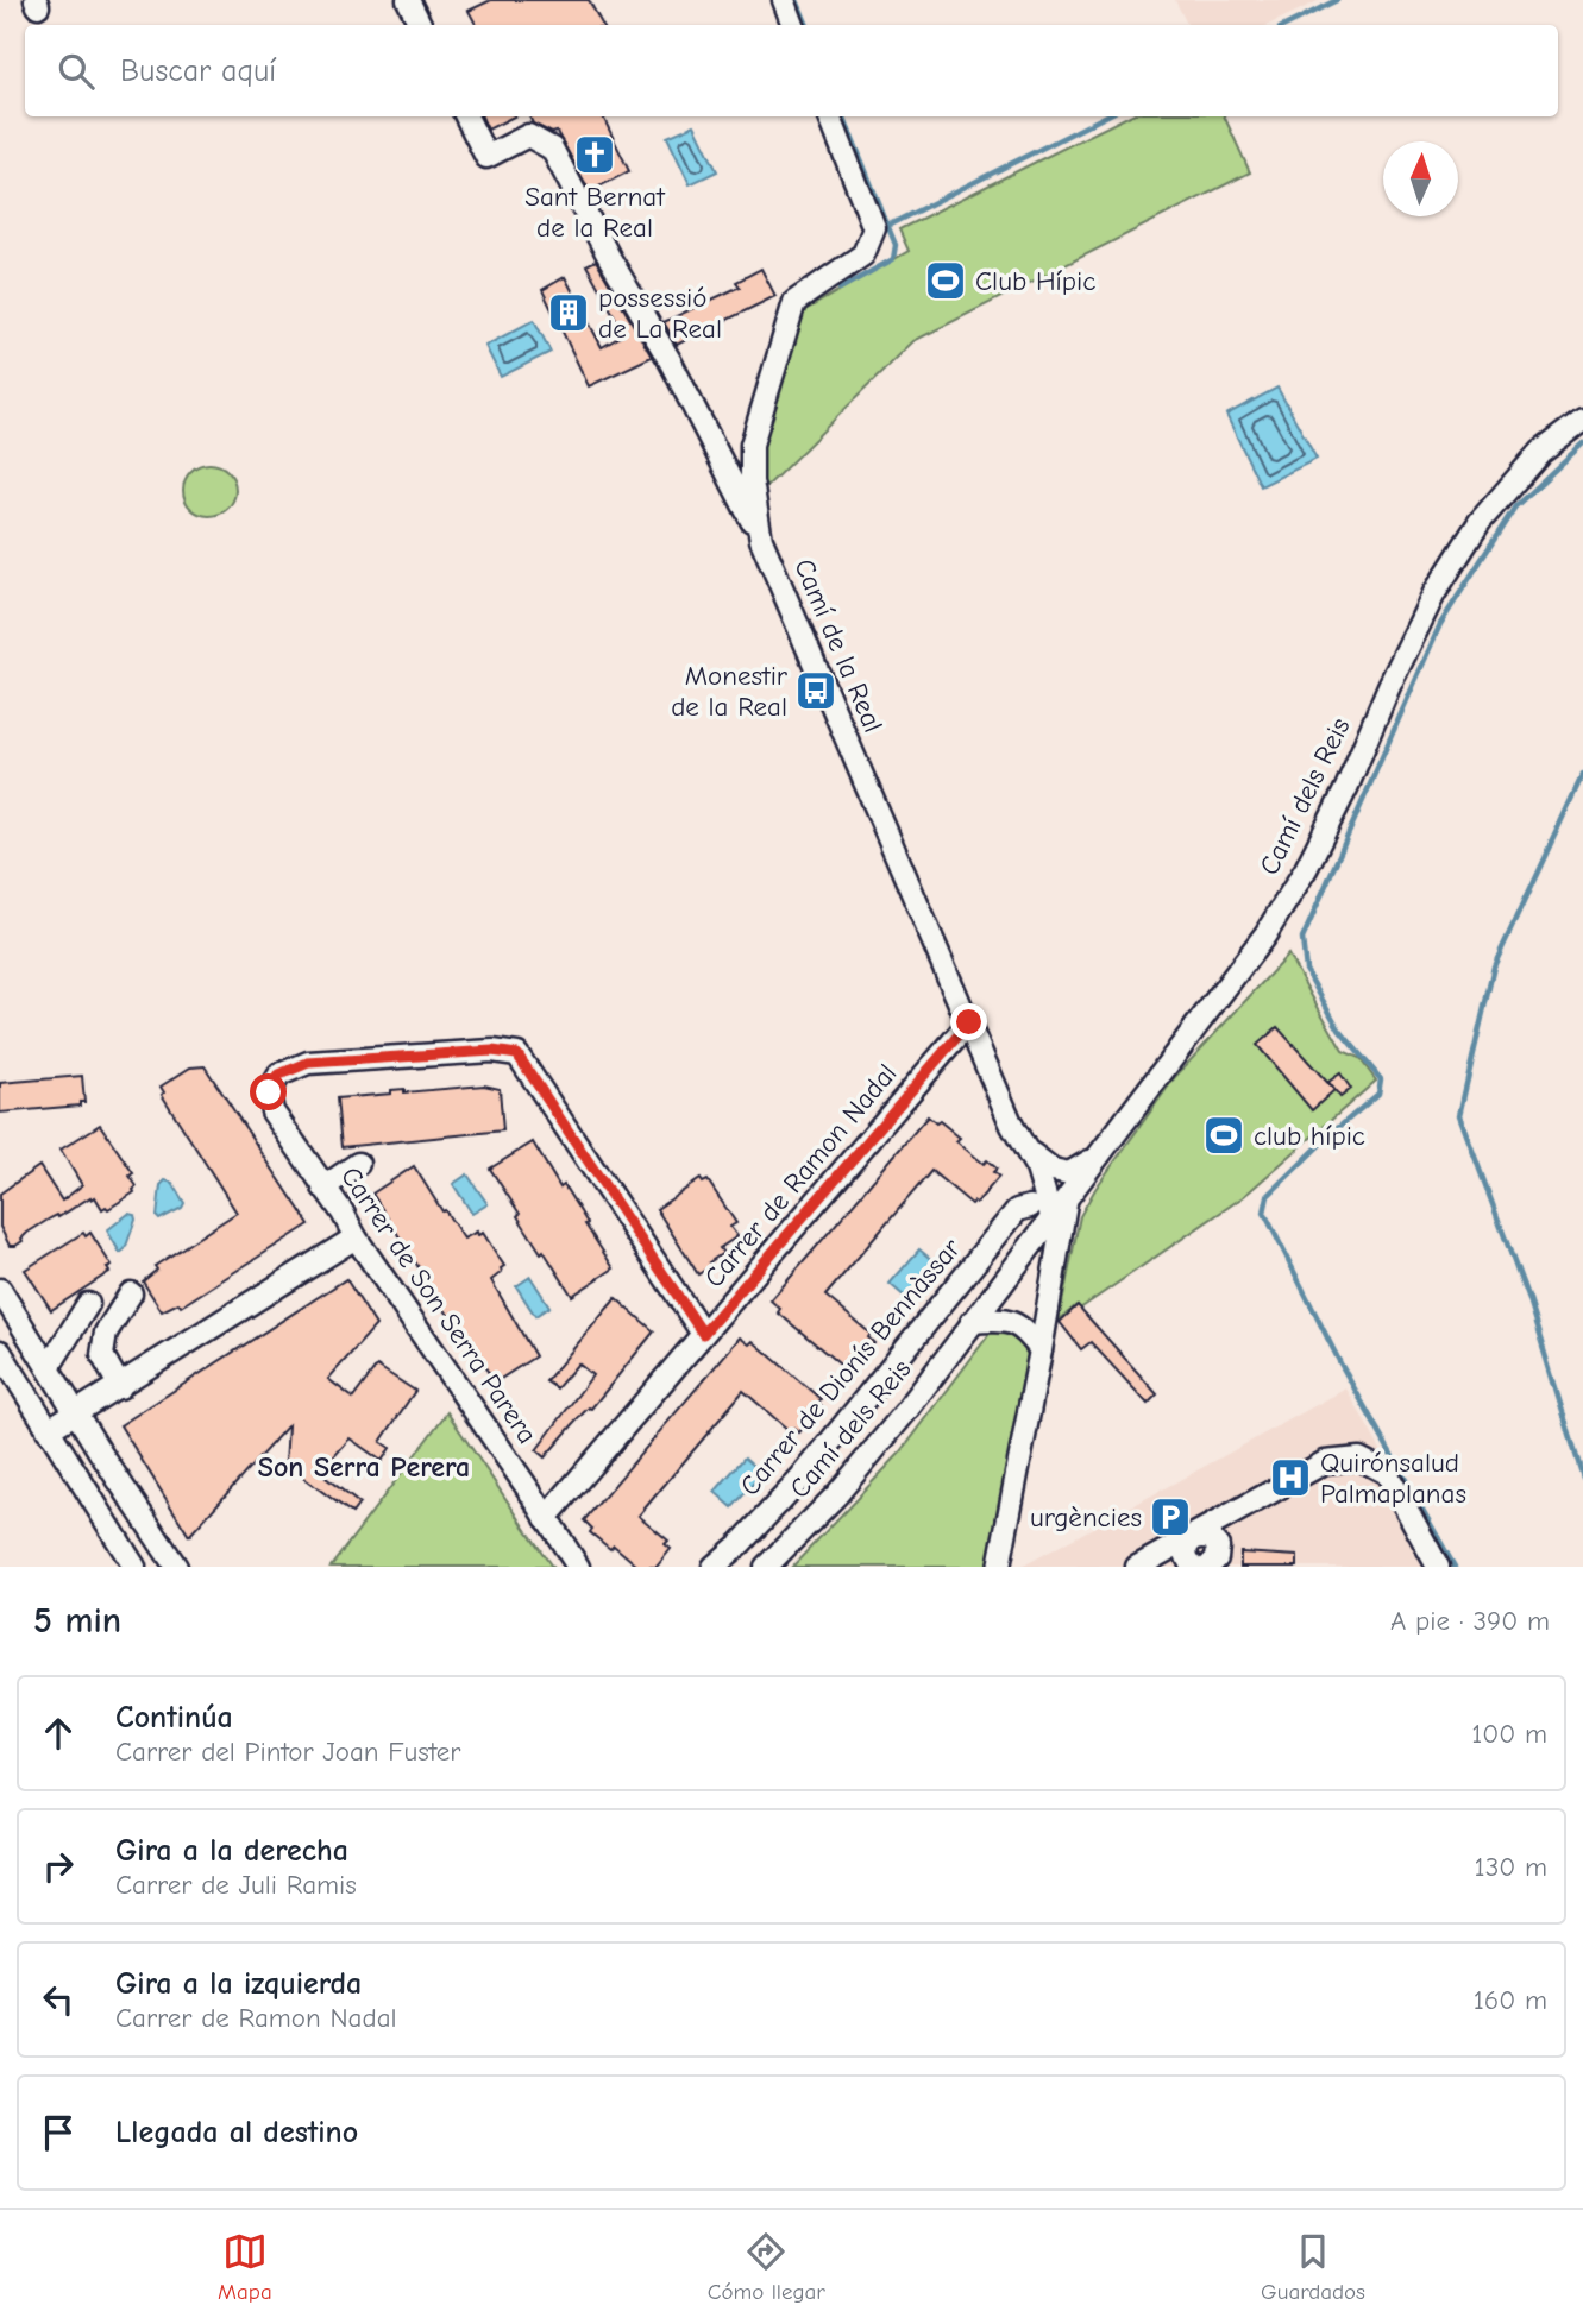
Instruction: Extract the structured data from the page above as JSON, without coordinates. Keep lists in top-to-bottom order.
{
  "streets": {
    "street": [
      "Camí de la Real",
      "Camí dels Reis",
      "Carrer de Ramon Nadal",
      "Carrer de Son Serra Parera",
      "Carrer de Dionís Bennàssar"
    ]
  },
  "crossings": [
    ["Camí de la Real", "Camí dels Reis"],
    ["Camí de la Real", "Carrer de Ramon Nadal"],
    ["Carrer de Ramon Nadal", "Carrer de Son Serra Parera"]
  ],
  "districts": ["Son Serra Perera"],
  "places": {
    "church": ["Sant Bernat de la Real"],
    "sports": ["Club Hípic", "club hípic"],
    "building": ["possessió de La Real"],
    "bus stop": ["Monestir de la Real"],
    "hospital": ["Quirónsalud Palmaplanas"],
    "parking": ["urgències"]
  },
  "north": "top",
  "page": {
    "search": "Buscar aquí",
    "heading": ["5 min", "A pie · 390 m"],
    "list": [
      ["Continúa", "Carrer del Pintor Joan Fuster", "100 m"],
      ["Gira a la derecha", "Carrer de Juli Ramis", "130 m"],
      ["Gira a la izquierda", "Carrer de Ramon Nadal", "160 m"],
      "Llegada al destino"
    ],
    "nav": ["Mapa", "Cómo llegar", "Guardados"]
  }
}
